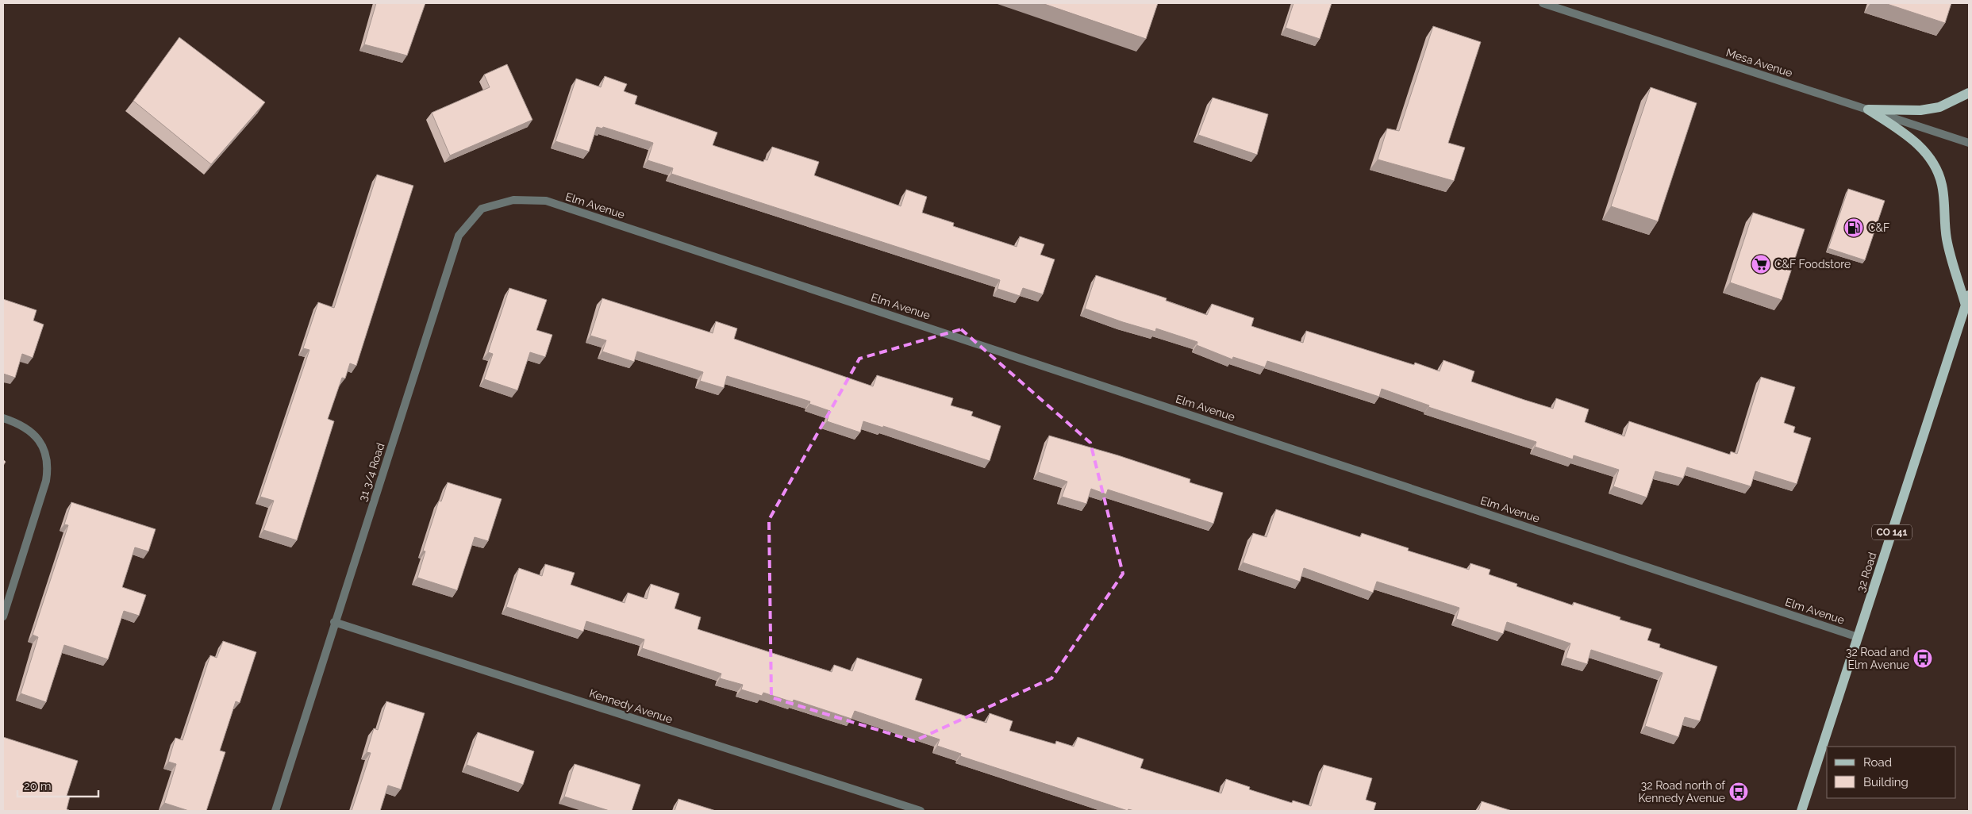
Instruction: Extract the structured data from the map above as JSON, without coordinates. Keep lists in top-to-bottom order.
{
  "streets": {
    "main road": ["CO 141", "32 Road"],
    "street": [
      "Mesa Avenue",
      "Elm Avenue",
      "31 3/4 Road",
      "Kennedy Avenue"
    ]
  },
  "crossings": [
    ["Elm Avenue", "31 3/4 Road"],
    ["Elm Avenue", "32 Road"],
    ["31 3/4 Road", "Kennedy Avenue"]
  ],
  "places": {
    "fuel station": ["C&F"],
    "supermarket": ["C&F Foodstore"],
    "bus stop": ["32 Road and Elm Avenue", "32 Road north of Kennedy Avenue"]
  },
  "legend": ["Road", "Building"],
  "scale_bar": "20 m"
}
